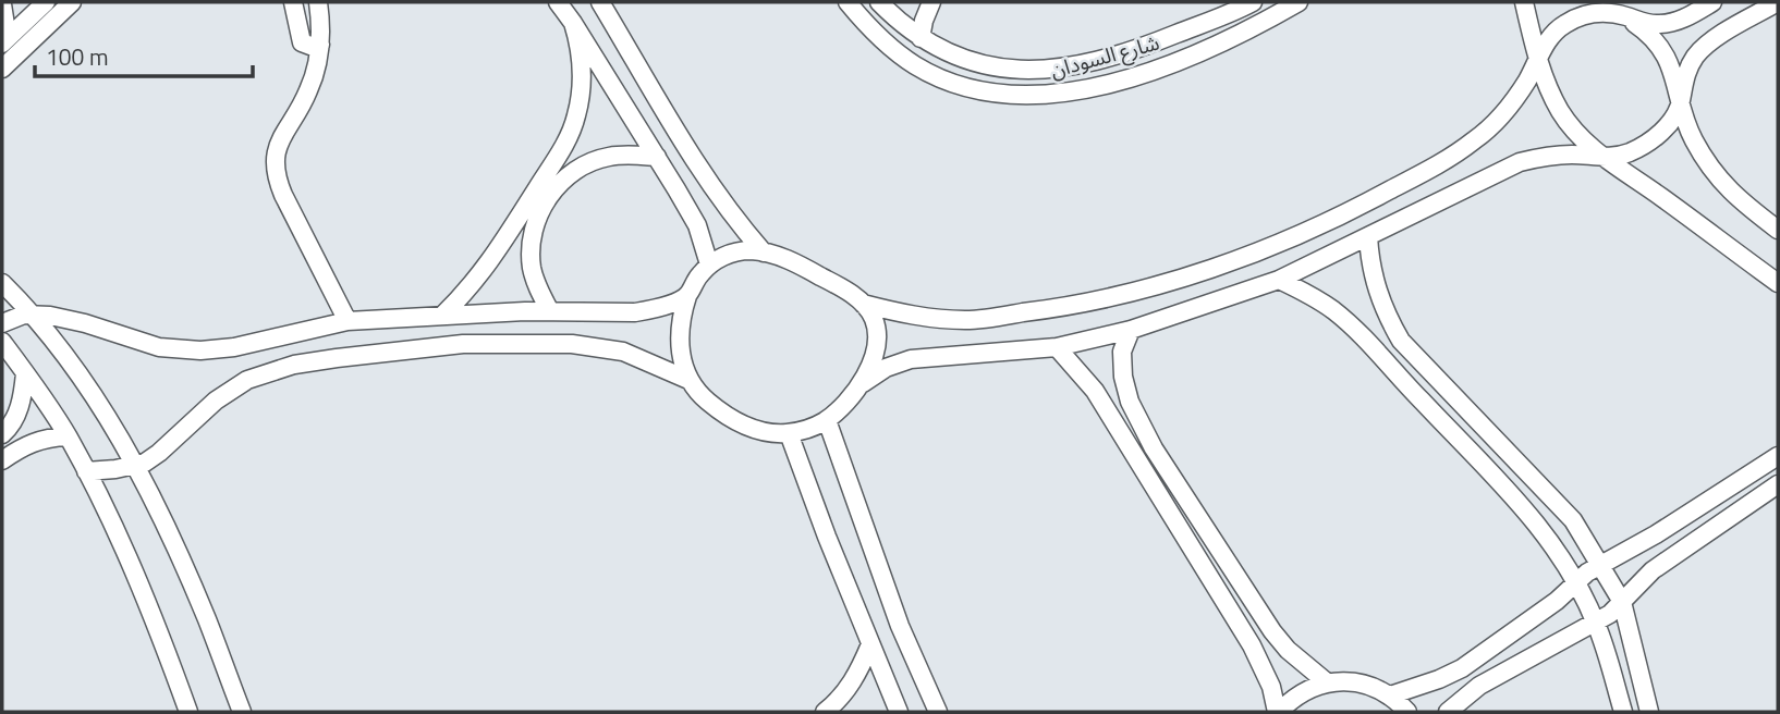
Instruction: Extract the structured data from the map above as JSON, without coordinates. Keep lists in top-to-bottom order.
{
  "streets": {
    "street": ["شارع السودان"]
  },
  "scale_bar": "100 m"
}
